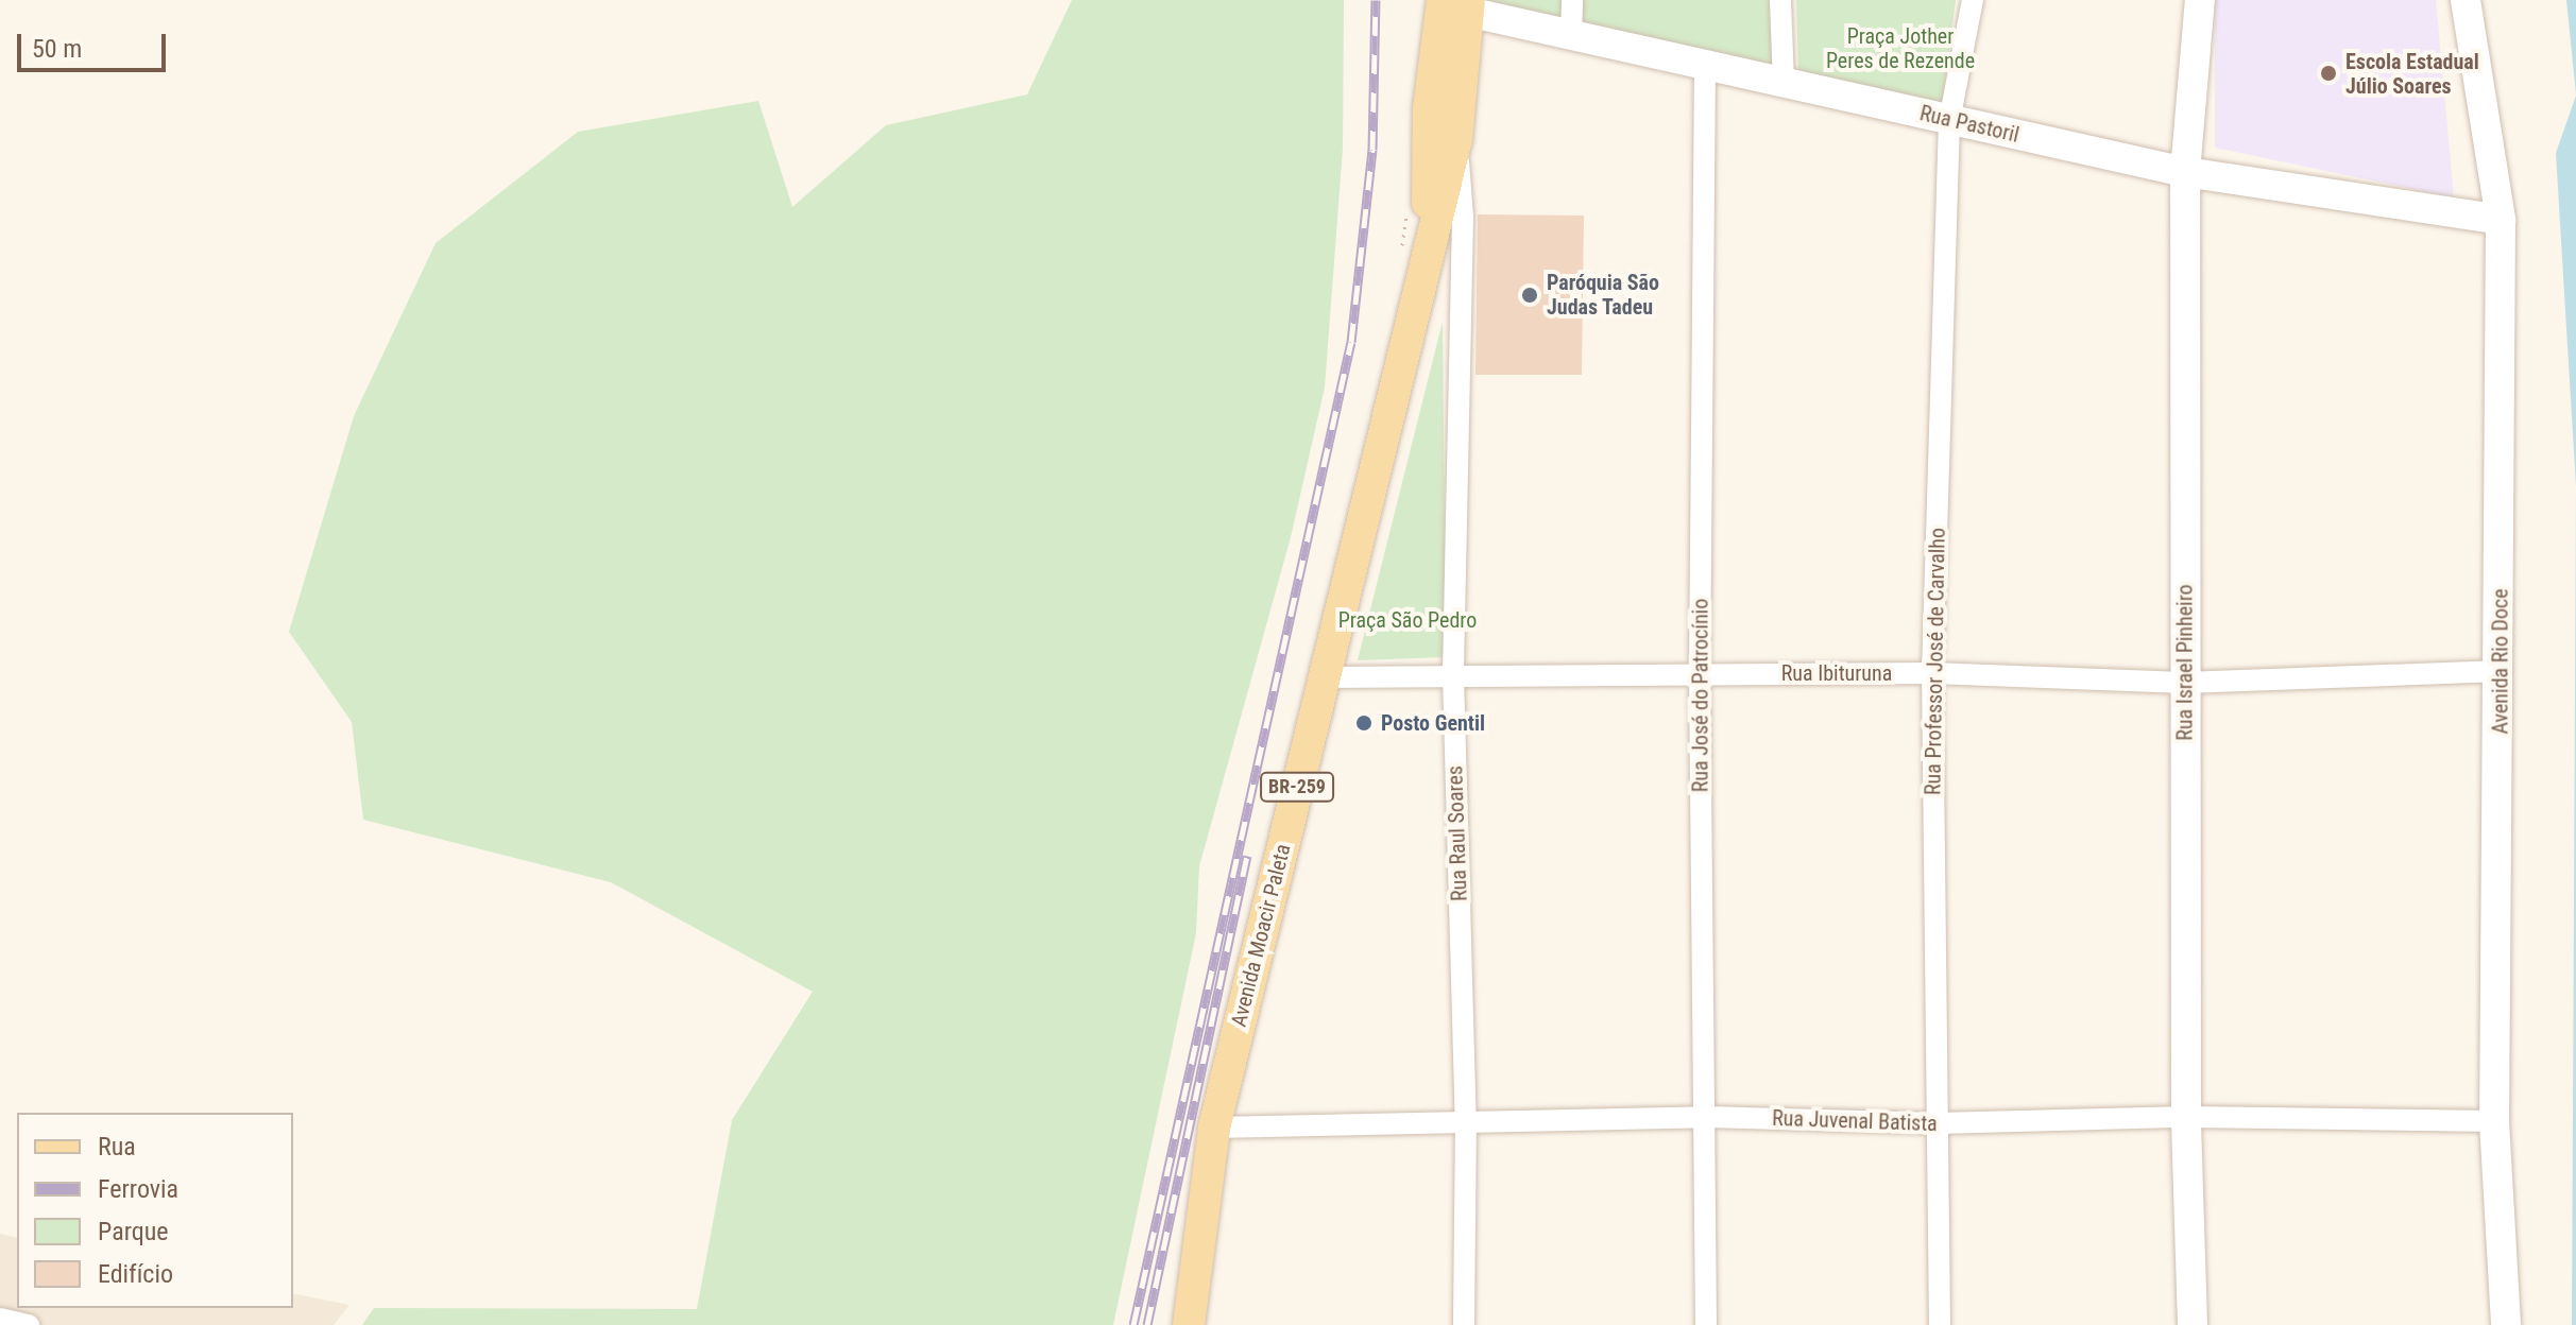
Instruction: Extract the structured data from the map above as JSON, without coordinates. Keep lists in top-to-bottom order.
{
  "streets": {
    "main road": ["BR-259", "Avenida Moacir Paleta"],
    "street": [
      "Rua Pastoril",
      "Rua Professor José de Carvalho",
      "Avenida Rio Doce",
      "Rua Israel Pinheiro",
      "Rua Ibituruna",
      "Rua José do Patrocínio",
      "Rua Raul Soares",
      "Rua Juvenal Batista"
    ]
  },
  "crossings": [
    ["Rua Pastoril", "Rua Professor José de Carvalho"],
    ["Rua Pastoril", "Avenida Rio Doce"],
    ["Rua Pastoril", "Rua Israel Pinheiro"],
    ["Rua Pastoril", "Rua José do Patrocínio"],
    ["Rua Pastoril", "Avenida Moacir Paleta"],
    ["Rua Professor José de Carvalho", "Rua Ibituruna"],
    ["Rua Professor José de Carvalho", "Rua Juvenal Batista"],
    ["Avenida Rio Doce", "Rua Ibituruna"],
    ["Avenida Rio Doce", "Rua Juvenal Batista"],
    ["Rua Israel Pinheiro", "Rua Ibituruna"],
    ["Rua Israel Pinheiro", "Rua Juvenal Batista"],
    ["Rua Ibituruna", "Rua José do Patrocínio"],
    ["Rua Ibituruna", "Rua Raul Soares"],
    ["Rua Ibituruna", "Avenida Moacir Paleta"],
    ["Rua José do Patrocínio", "Rua Juvenal Batista"],
    ["Rua Raul Soares", "Avenida Moacir Paleta"],
    ["Rua Raul Soares", "Rua Juvenal Batista"],
    ["Avenida Moacir Paleta", "Rua Juvenal Batista"]
  ],
  "parks": ["Praça Jother Peres de Rezende", "Praça São Pedro"],
  "places": ["Escola Estadual Júlio Soares", "Paróquia São Judas Tadeu", "Posto Gentil"],
  "legend": [
    "Rua",
    "Ferrovia",
    "Parque",
    "Edifício"
  ],
  "scale_bar": "50 m"
}
